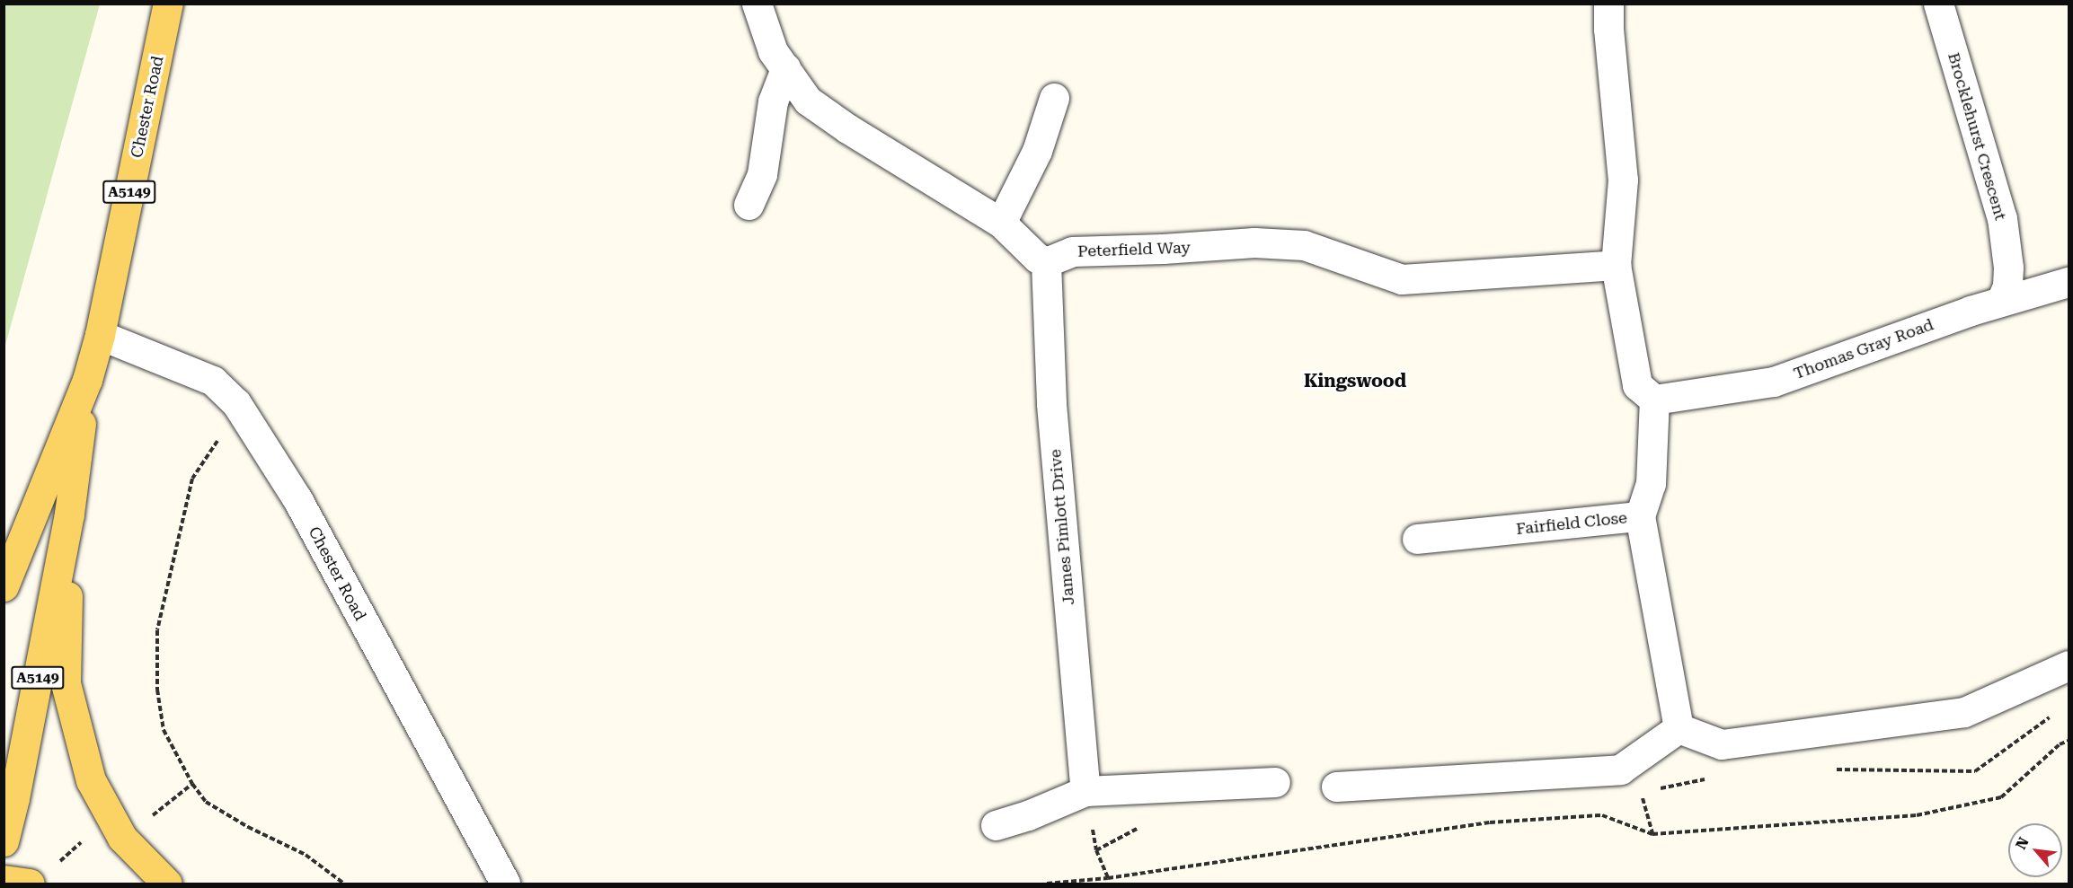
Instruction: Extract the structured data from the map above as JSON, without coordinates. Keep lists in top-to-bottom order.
{
  "streets": {
    "main road": ["Chester Road", "A5149"],
    "street": [
      "Brocklehurst Crescent",
      "Peterfield Way",
      "Thomas Gray Road",
      "Fairfield Close",
      "James Pimlott Drive"
    ]
  },
  "crossings": [
    ["Brocklehurst Crescent", "Thomas Gray Road"],
    ["Peterfield Way", "James Pimlott Drive"]
  ],
  "districts": ["Kingswood"],
  "north": "top left"
}
